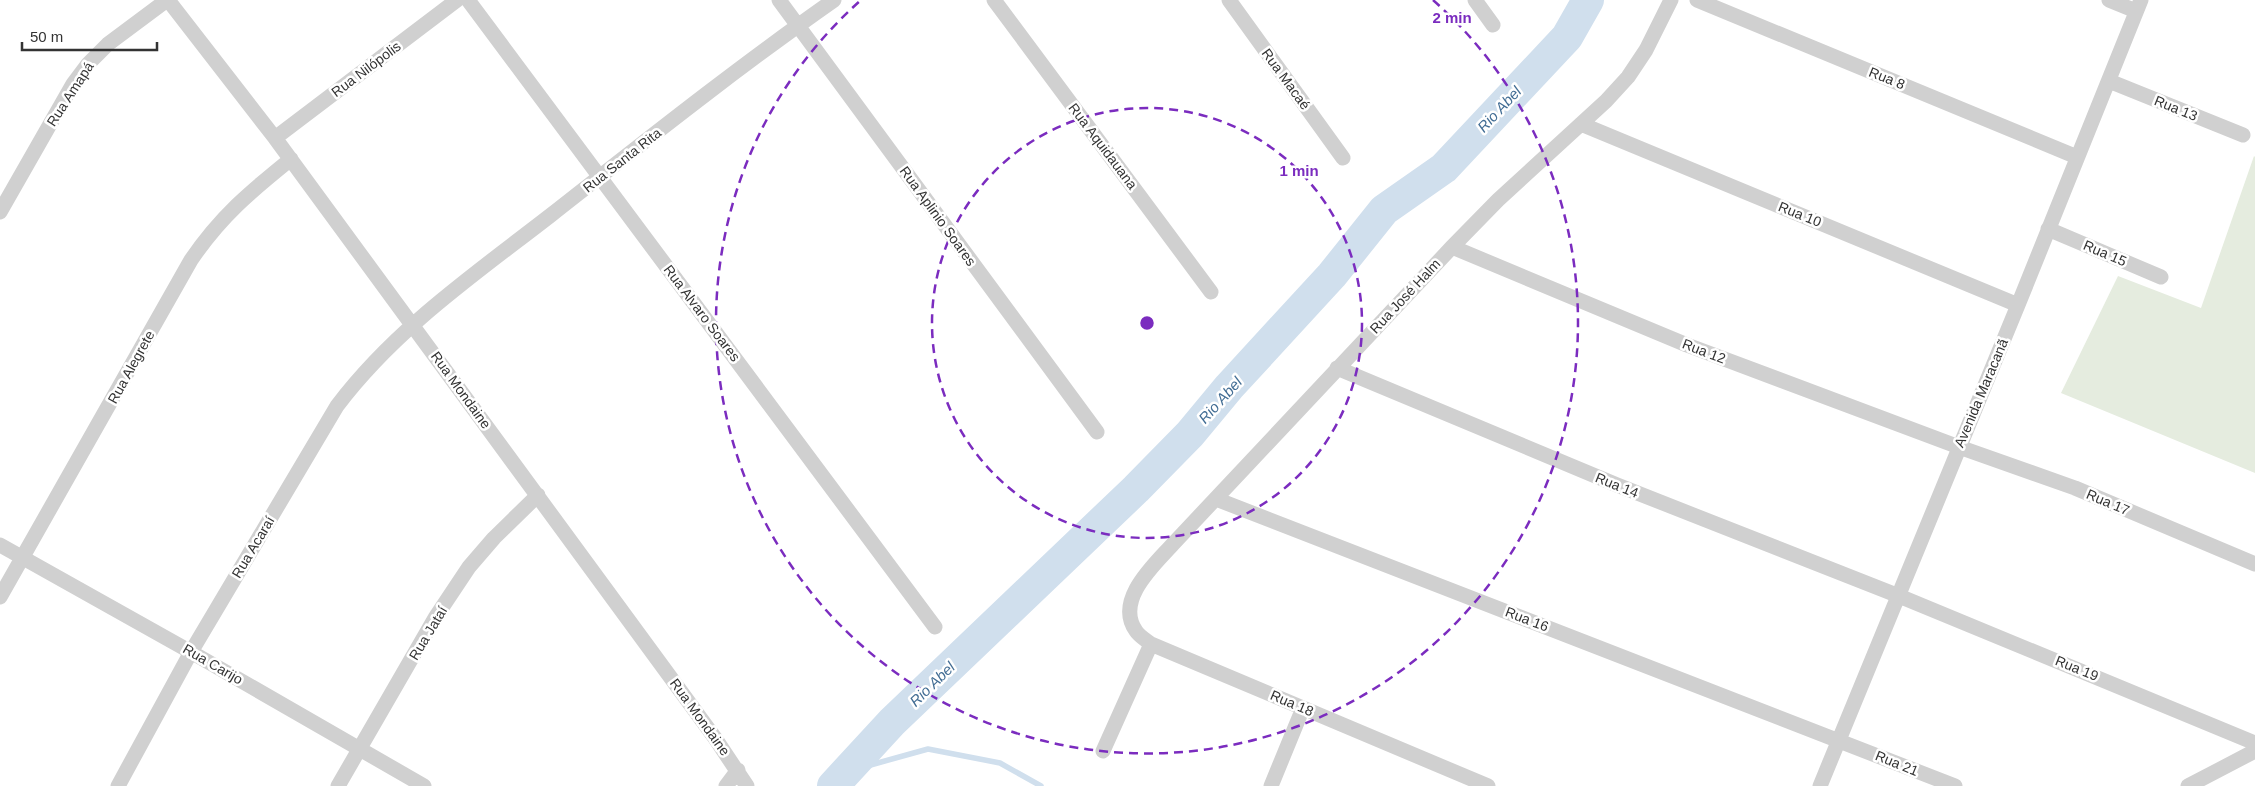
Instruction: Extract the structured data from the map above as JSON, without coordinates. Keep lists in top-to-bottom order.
{
  "streets": {
    "street": [
      "Rua Nilópolis",
      "Rua 8",
      "Rua Macaé",
      "Rua Amapá",
      "Rua 13",
      "Rua Aquidauana",
      "Rua Santa Rita",
      "Rua 10",
      "Rua Aplinio Soares",
      "Rua 15",
      "Rua José Halm",
      "Rua Alvaro Soares",
      "Rua 12",
      "Rua Alegrete",
      "Rua Mondaine",
      "Avenida Maracanã",
      "Rua 14",
      "Rua 17",
      "Rua Acaraí",
      "Rua 16",
      "Rua Jataí",
      "Rua Carijo",
      "Rua 19",
      "Rua 18",
      "Rua 21"
    ]
  },
  "crossings": [
    ["Rua Nilópolis", "Rua Mondaine"],
    ["Rua 8", "Avenida Maracanã"],
    ["Rua Amapá", "Rua Mondaine"],
    ["Rua 13", "Avenida Maracanã"],
    ["Rua Santa Rita", "Rua Aplinio Soares"],
    ["Rua Santa Rita", "Rua Alvaro Soares"],
    ["Rua Santa Rita", "Rua Mondaine"],
    ["Rua Santa Rita", "Rua Acaraí"],
    ["Rua 10", "Rua José Halm"],
    ["Rua 10", "Avenida Maracanã"],
    ["Rua 15", "Avenida Maracanã"],
    ["Rua José Halm", "Rua 12"],
    ["Rua José Halm", "Rua 14"],
    ["Rua José Halm", "Rua 16"],
    ["Rua José Halm", "Rua 18"],
    ["Rua 12", "Avenida Maracanã"],
    ["Rua 12", "Rua 17"],
    ["Rua Alegrete", "Rua Mondaine"],
    ["Rua Alegrete", "Rua Carijo"],
    ["Rua Mondaine", "Rua Acaraí"],
    ["Rua Mondaine", "Rua Jataí"],
    ["Avenida Maracanã", "Rua 14"],
    ["Avenida Maracanã", "Rua 17"],
    ["Avenida Maracanã", "Rua 16"],
    ["Avenida Maracanã", "Rua 19"],
    ["Avenida Maracanã", "Rua 21"],
    ["Rua 14", "Rua 19"],
    ["Rua Acaraí", "Rua Carijo"],
    ["Rua 16", "Rua 21"],
    ["Rua Jataí", "Rua Carijo"]
  ],
  "water": ["Rio Abel"],
  "scale_bar": "50 m",
  "rings": ["2 min", "1 min"]
}
